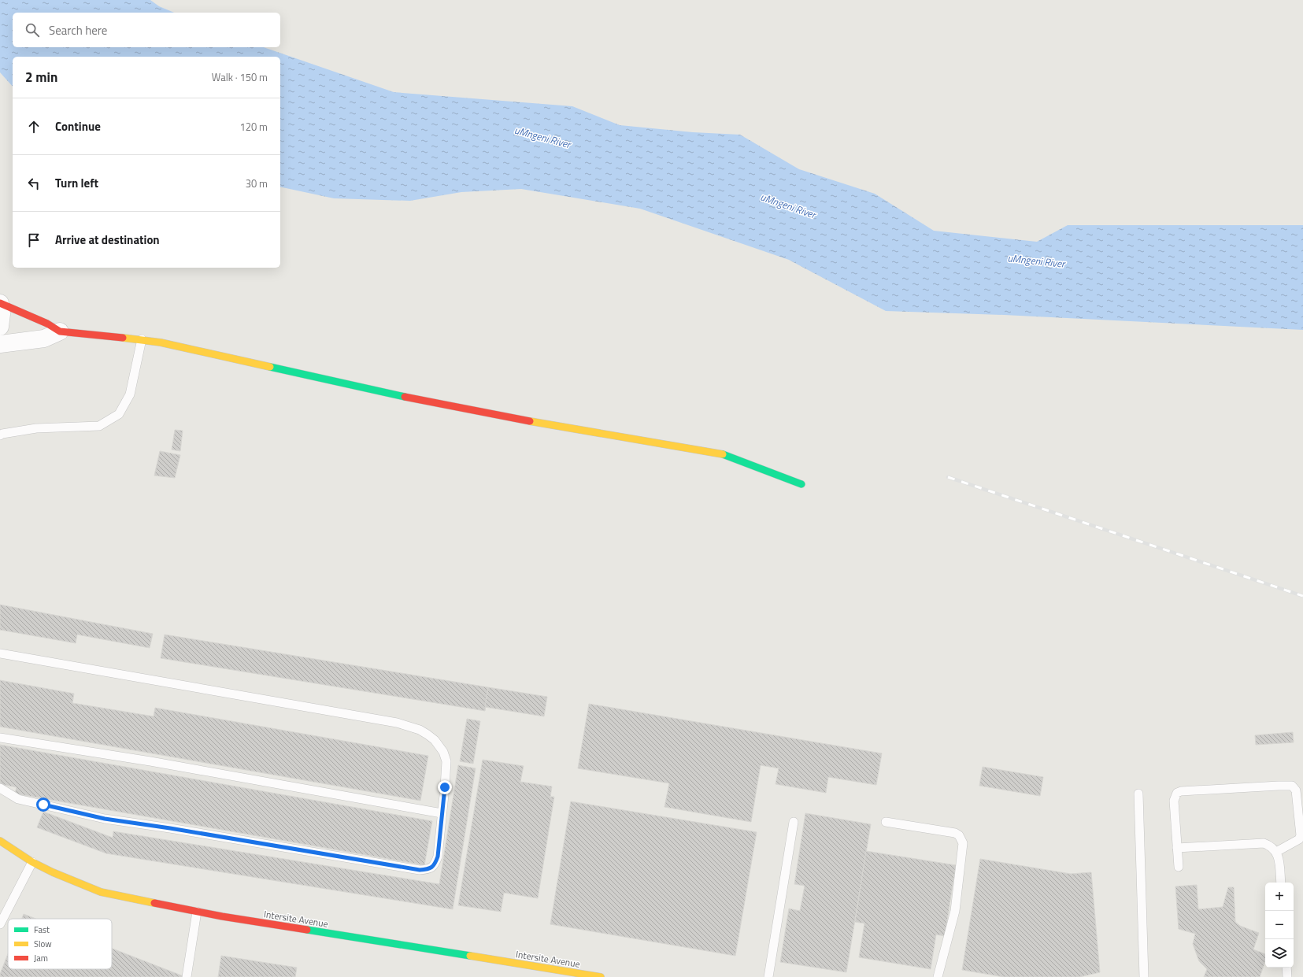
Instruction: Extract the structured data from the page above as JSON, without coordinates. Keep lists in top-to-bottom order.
{
  "streets": {
    "street": ["Intersite Avenue"]
  },
  "water": ["uMngeni River"],
  "legend": ["Fast", "Slow", "Jam"],
  "page": {
    "search": "Search here",
    "heading": ["2 min", "Walk · 150 m"],
    "list": [
      ["Continue", "120 m"],
      ["Turn left", "30 m"],
      "Arrive at destination"
    ],
    "map_buttons": ["+", "−"]
  }
}
